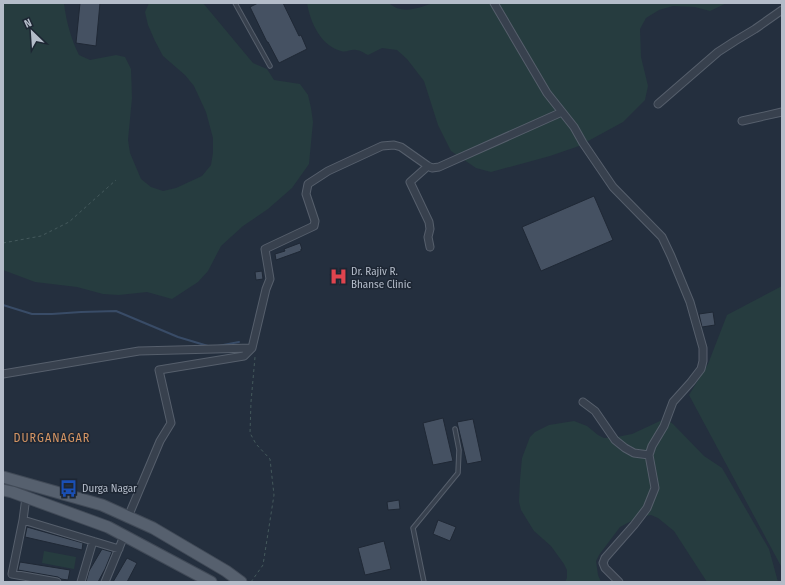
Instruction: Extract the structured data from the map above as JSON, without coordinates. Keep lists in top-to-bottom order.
{
  "districts": ["DURGANAGAR"],
  "places": {
    "hospital": ["Dr. Rajiv R. Bhanse Clinic"],
    "bus stop": ["Durga Nagar"]
  },
  "north": "top left"
}
